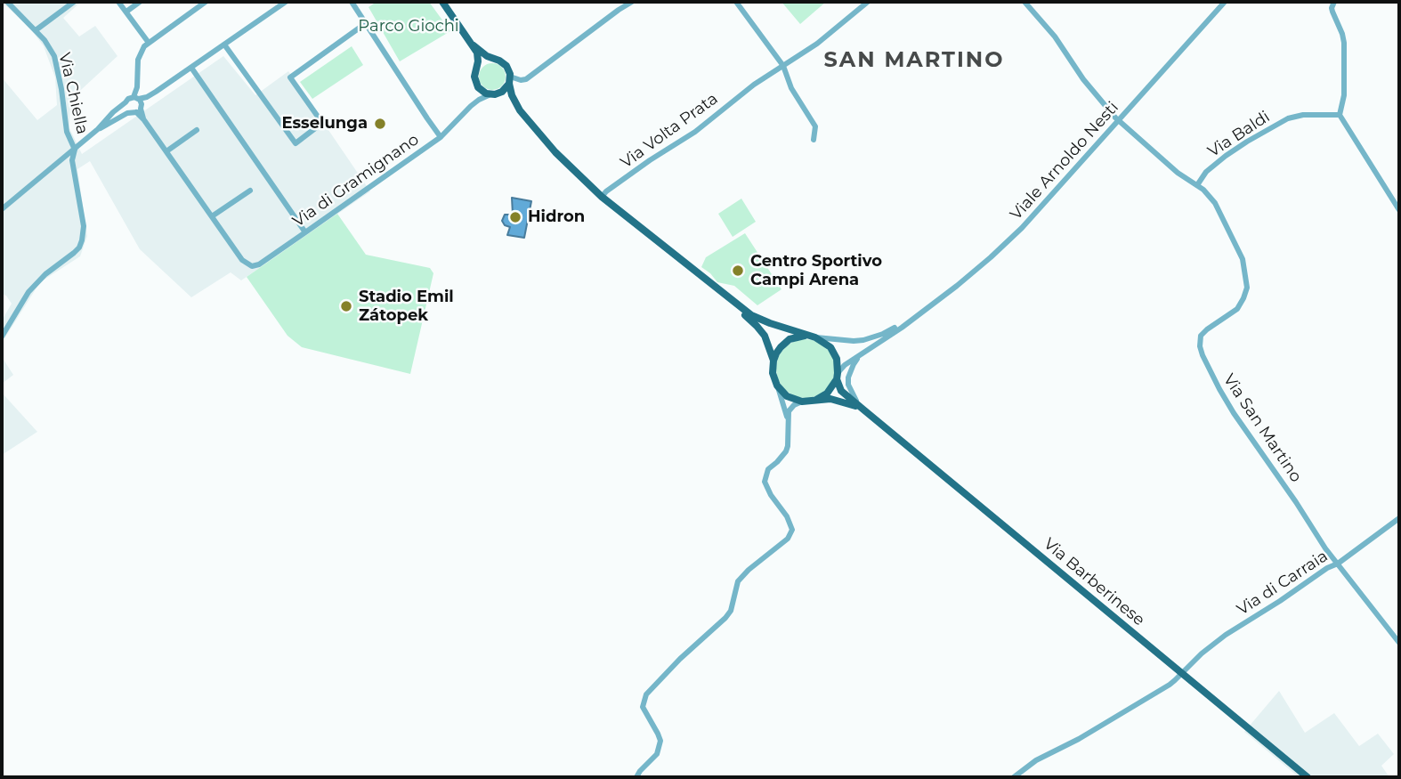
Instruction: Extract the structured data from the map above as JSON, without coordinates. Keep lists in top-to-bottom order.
{
  "streets": {
    "main road": ["Via Barberinese"],
    "street": [
      "Via Chiella",
      "Via Volta Prata",
      "Via Baldi",
      "Viale Arnoldo Nesti",
      "Via di Gramignano",
      "Via San Martino",
      "Via di Carraia"
    ]
  },
  "crossings": [
    ["Via Volta Prata", "Via Barberinese"],
    ["Via Baldi", "Via San Martino"],
    ["Viale Arnoldo Nesti", "Via San Martino"],
    ["Viale Arnoldo Nesti", "Via Barberinese"],
    ["Via di Gramignano", "Via Barberinese"],
    ["Via San Martino", "Via di Carraia"],
    ["Via Barberinese", "Via di Carraia"]
  ],
  "districts": ["SAN MARTINO"],
  "parks": ["Parco Giochi"],
  "places": [
    "Esselunga",
    "Hidron",
    "Centro Sportivo Campi Arena",
    "Stadio Emil Zátopek"
  ]
}
